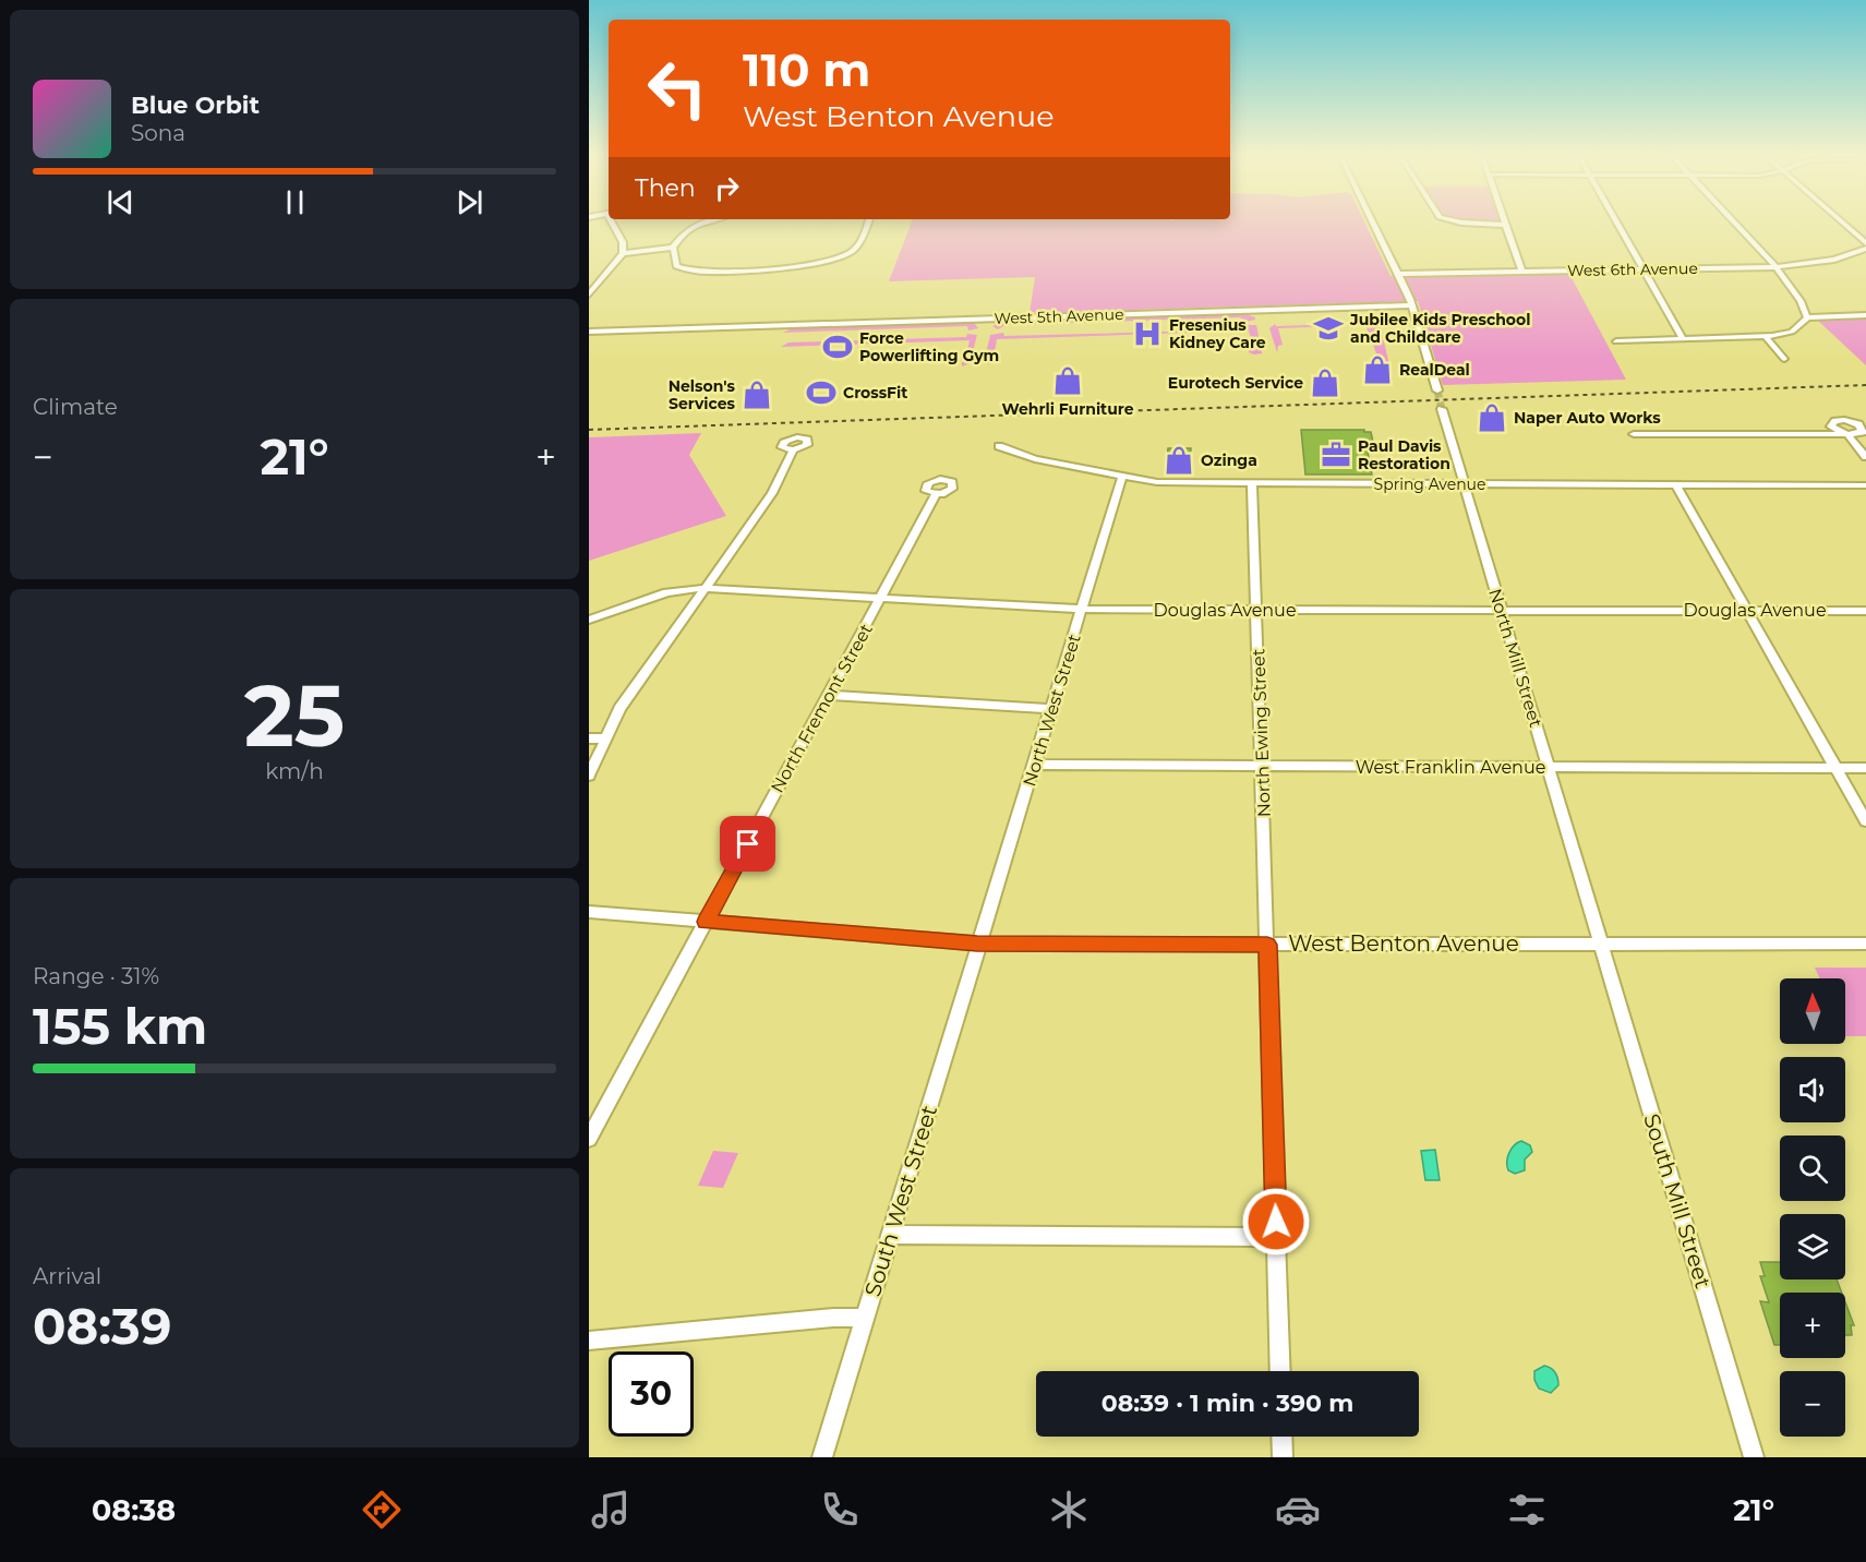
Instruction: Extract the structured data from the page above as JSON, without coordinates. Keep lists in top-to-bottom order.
{
  "streets": {
    "street": [
      "West 6th Avenue",
      "West 5th Avenue",
      "Spring Avenue",
      "Douglas Avenue",
      "North Mill Street",
      "North Fremont Street",
      "North West Street",
      "North Ewing Street",
      "West Franklin Avenue",
      "West Benton Avenue",
      "South West Street",
      "South Mill Street"
    ]
  },
  "crossings": [
    ["Spring Avenue", "North Mill Street"],
    ["Spring Avenue", "North West Street"],
    ["Spring Avenue", "North Ewing Street"],
    ["Douglas Avenue", "North Mill Street"],
    ["Douglas Avenue", "North Fremont Street"],
    ["Douglas Avenue", "North West Street"],
    ["Douglas Avenue", "North Ewing Street"],
    ["North Mill Street", "West Franklin Avenue"],
    ["North Mill Street", "West Benton Avenue"],
    ["North Mill Street", "South Mill Street"],
    ["North Fremont Street", "West Benton Avenue"],
    ["North West Street", "West Franklin Avenue"],
    ["North West Street", "West Benton Avenue"],
    ["North West Street", "South West Street"],
    ["North Ewing Street", "West Franklin Avenue"],
    ["North Ewing Street", "West Benton Avenue"],
    ["West Benton Avenue", "South West Street"],
    ["West Benton Avenue", "South Mill Street"]
  ],
  "places": {
    "school or university": ["Jubilee Kids Preschool and Childcare"],
    "hospital": ["Fresenius Kidney Care"],
    "sports": ["Force Powerlifting Gym", "CrossFit"],
    "shop": [
      "RealDeal",
      "Wehrli Furniture",
      "Eurotech Service",
      "Nelson's Services",
      "Naper Auto Works",
      "Ozinga"
    ],
    "office": ["Paul Davis Restoration"]
  },
  "north": "top",
  "page": {
    "turn": ["110 m", "West Benton Avenue"],
    "song": ["Blue Orbit", "Sona"],
    "then": "Then",
    "tile": [
      "Climate",
      ["25", "km/h"],
      ["Range · 31%", "155 km"],
      ["Arrival", "08:39"]
    ],
    "heat": ["−", "21°", "+"],
    "map_buttons": ["+", "−"],
    "limit": "30",
    "trip": "08:39 · 1 min · 390 m",
    "tabs": ["08:38", "21°"]
  }
}
